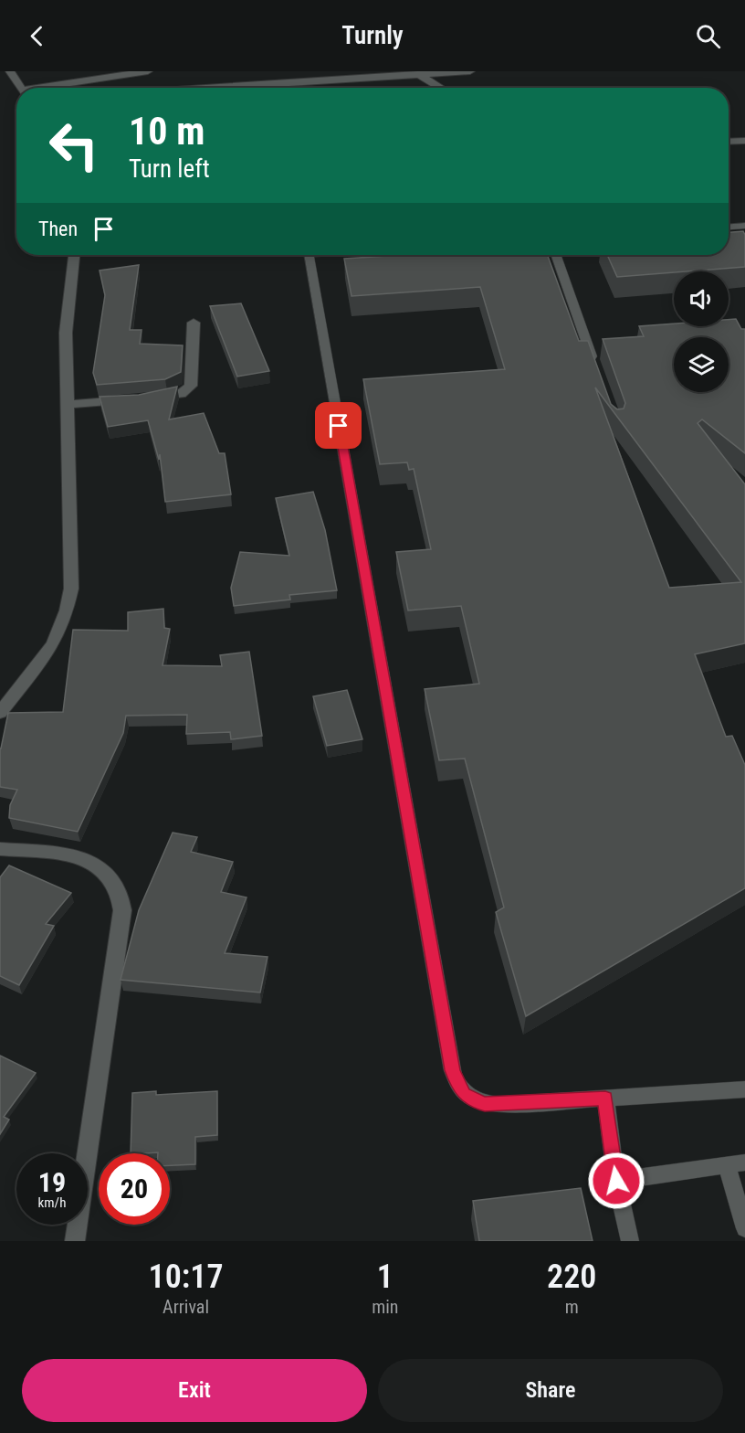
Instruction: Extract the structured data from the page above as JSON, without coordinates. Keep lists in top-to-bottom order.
{
  "page": {
    "header": "Turnly",
    "turn": ["10 m", "Turn left"],
    "then": "Then",
    "speed": "19 km/h",
    "limit": "20",
    "eta": [
      "10:17",
      "Arrival",
      "1",
      "min",
      "220",
      "m"
    ],
    "buttons": ["Exit", "Share"]
  }
}
